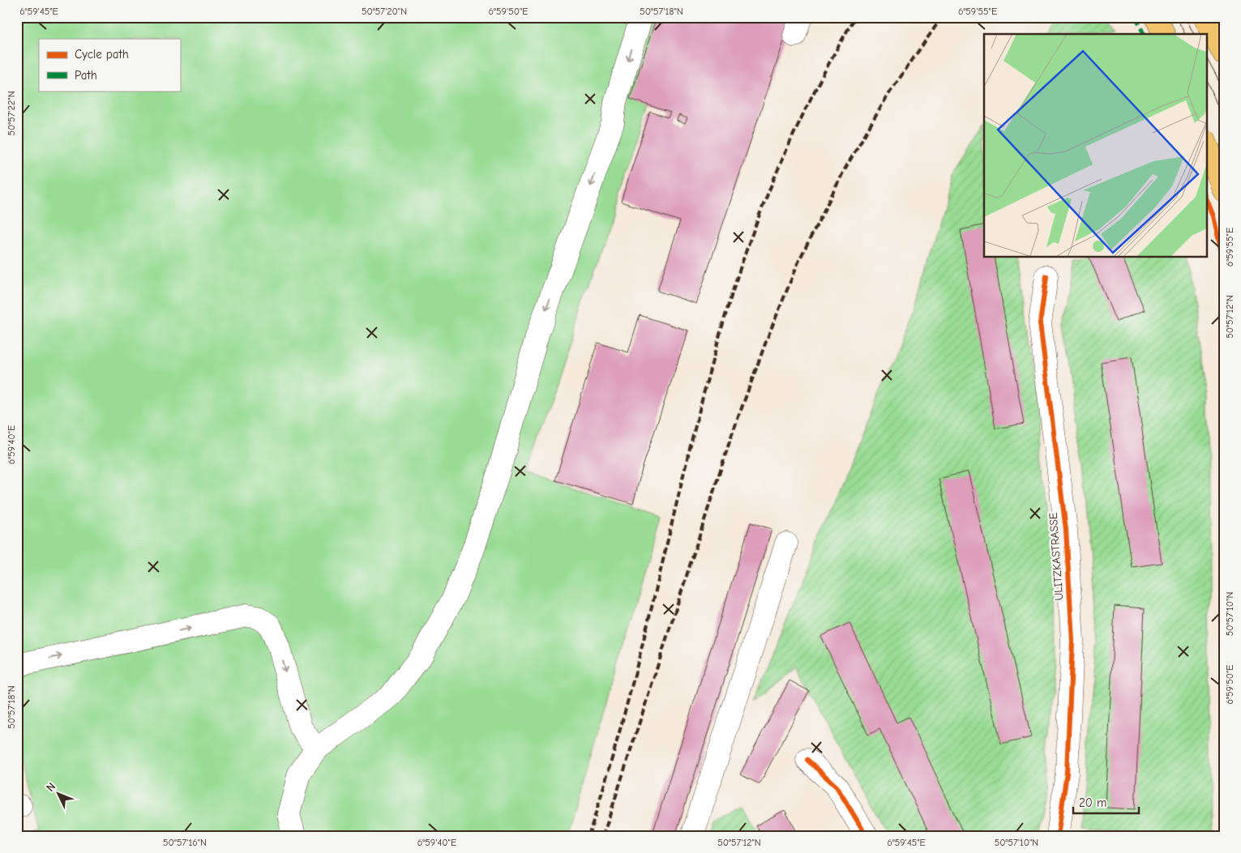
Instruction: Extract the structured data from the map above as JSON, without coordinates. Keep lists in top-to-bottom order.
{
  "streets": {
    "street": ["ULITZKASTRASSE"]
  },
  "legend": ["Cycle path", "Path"],
  "scale_bar": "20 m",
  "north": "top left",
  "coordinates": [
    "6°59'45\"E",
    "50°57'20\"N",
    "6°59'50\"E",
    "50°57'18\"N",
    "6°59'55\"E",
    "50°57'22\"N",
    "50°57'12\"N",
    "6°59'40\"E",
    "50°57'10\"N",
    "50°57'16\"N"
  ]
}
